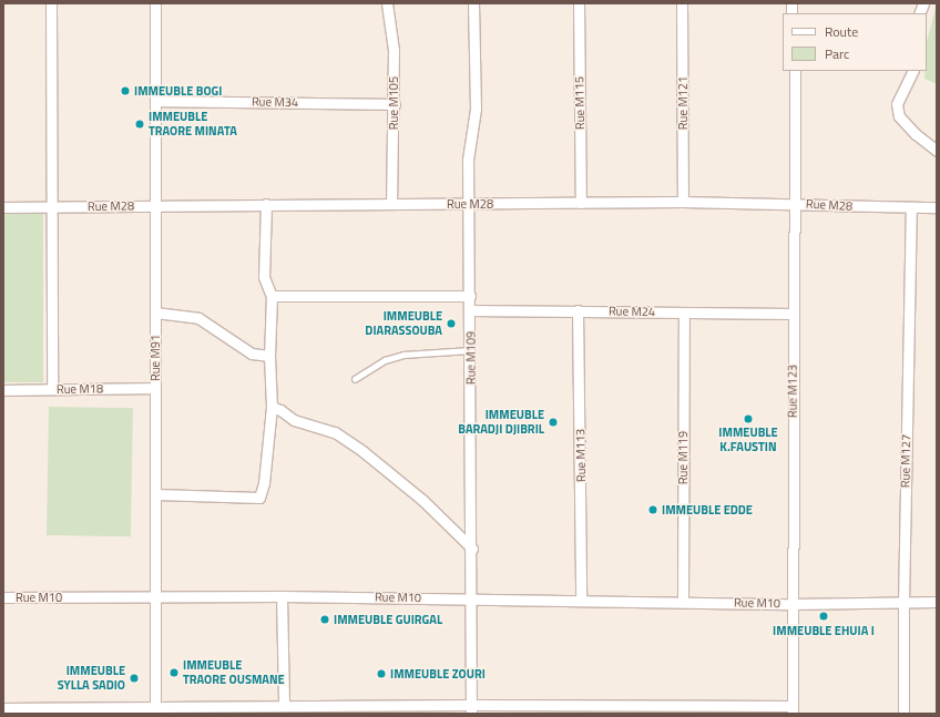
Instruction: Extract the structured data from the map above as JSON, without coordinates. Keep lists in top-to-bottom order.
{
  "streets": {
    "street": [
      "Rue M34",
      "Rue M105",
      "Rue M115",
      "Rue M121",
      "Rue M28",
      "Rue M24",
      "Rue M91",
      "Rue M109",
      "Rue M18",
      "Rue M123",
      "Rue M113",
      "Rue M119",
      "Rue M127",
      "Rue M10"
    ]
  },
  "crossings": [
    ["Rue M34", "Rue M105"],
    ["Rue M34", "Rue M91"],
    ["Rue M105", "Rue M28"],
    ["Rue M115", "Rue M28"],
    ["Rue M121", "Rue M28"],
    ["Rue M28", "Rue M91"],
    ["Rue M28", "Rue M109"],
    ["Rue M28", "Rue M123"],
    ["Rue M28", "Rue M127"],
    ["Rue M24", "Rue M109"],
    ["Rue M24", "Rue M123"],
    ["Rue M24", "Rue M113"],
    ["Rue M24", "Rue M119"],
    ["Rue M91", "Rue M18"],
    ["Rue M91", "Rue M10"],
    ["Rue M109", "Rue M10"],
    ["Rue M123", "Rue M10"],
    ["Rue M113", "Rue M10"],
    ["Rue M119", "Rue M10"],
    ["Rue M127", "Rue M10"]
  ],
  "places": [
    "IMMEUBLE BOGI",
    "IMMEUBLE TRAORE MINATA",
    "IMMEUBLE DIARASSOUBA",
    "IMMEUBLE K.FAUSTIN",
    "IMMEUBLE BARADJI DJIBRIL",
    "IMMEUBLE EDDE",
    "IMMEUBLE EHUIA I",
    "IMMEUBLE GUIRGAL",
    "IMMEUBLE TRAORE OUSMANE",
    "IMMEUBLE ZOURI",
    "IMMEUBLE SYLLA SADIO"
  ],
  "legend": ["Route", "Parc"]
}
